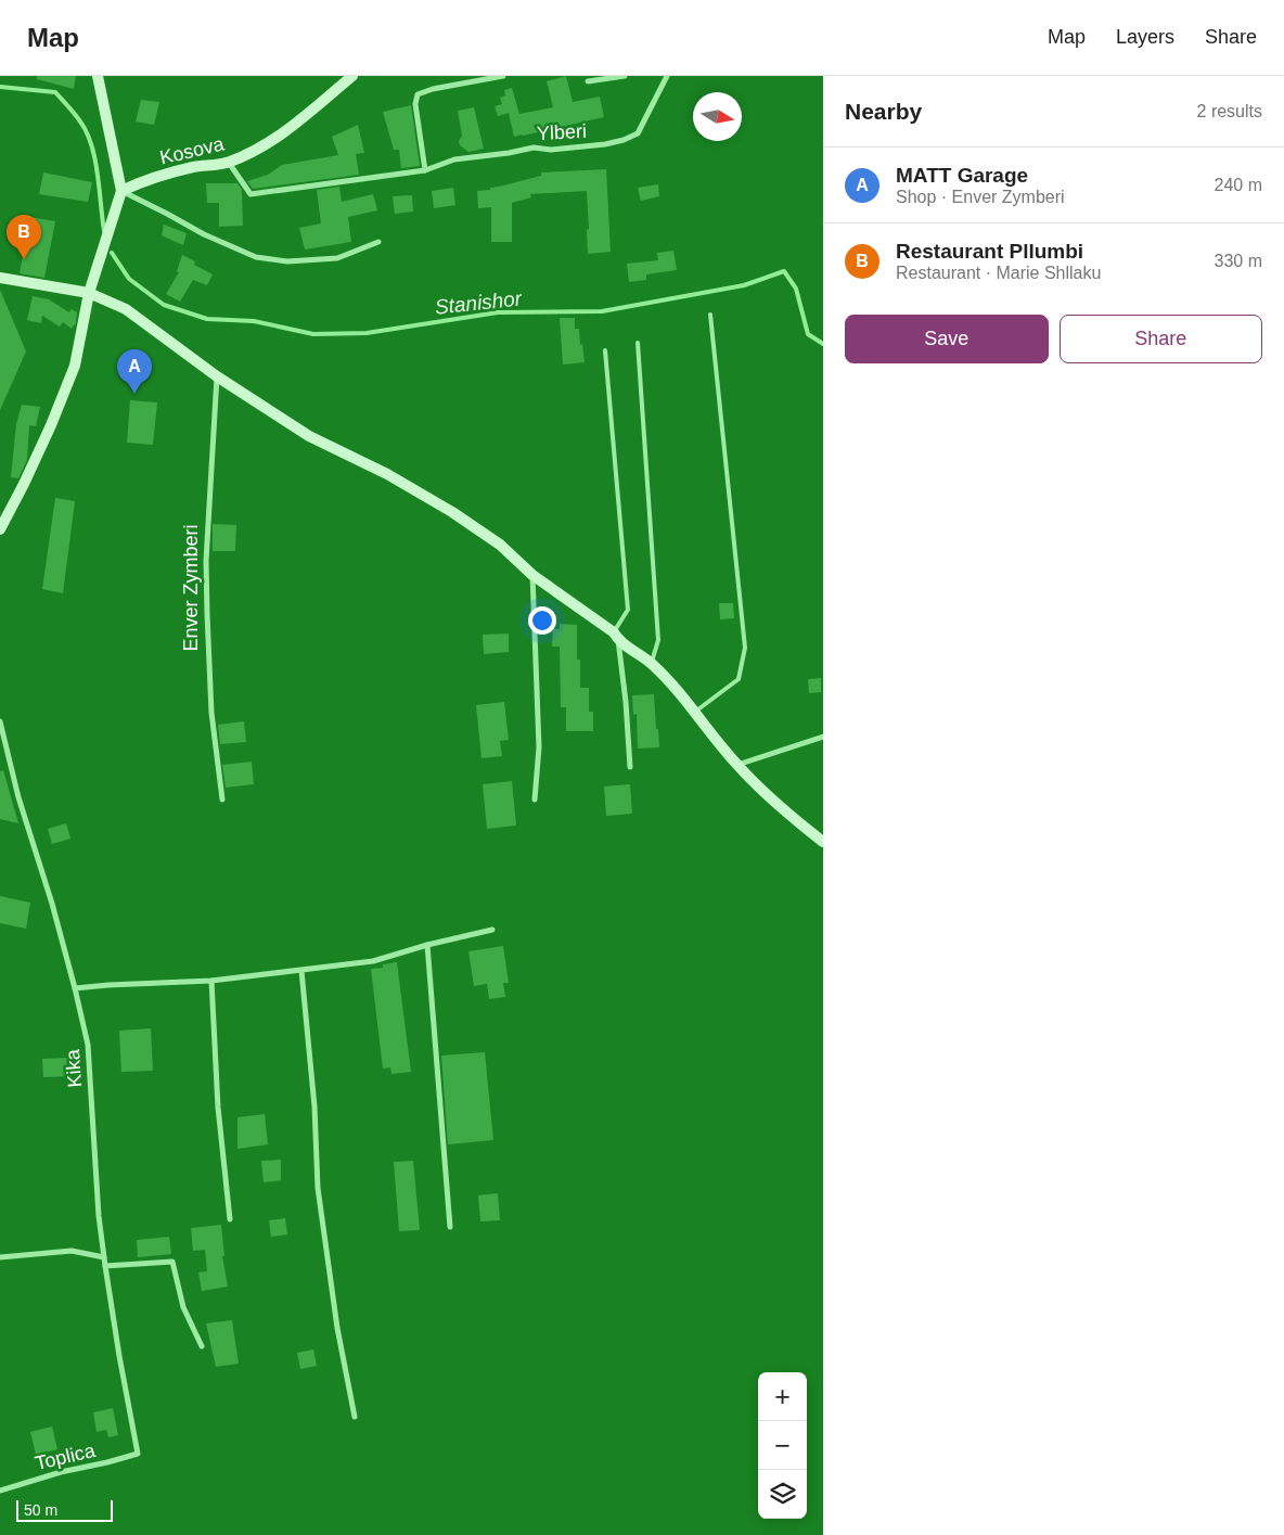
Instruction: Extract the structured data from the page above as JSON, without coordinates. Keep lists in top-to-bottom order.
{
  "streets": {
    "street": [
      "Ylberi",
      "Kosova",
      "Enver Zymberi",
      "Kika",
      "Toplica"
    ]
  },
  "crossings": [
    ["Ylberi", "Kosova"],
    ["Kika", "Toplica"]
  ],
  "water": ["Stanishor"],
  "scale_bar": "50 m",
  "north": "right",
  "page": {
    "header": "Map",
    "nav": ["Map", "Layers", "Share"],
    "heading": ["Nearby", "2 results"],
    "list": [
      {
        "mark": "A",
        "name": "MATT Garage",
        "note": "Shop · Enver Zymberi",
        "value": "240 m"
      },
      {
        "mark": "B",
        "name": "Restaurant Pllumbi",
        "note": "Restaurant · Marie Shllaku",
        "value": "330 m"
      }
    ],
    "pins": ["B", "A"],
    "buttons": ["Save", "Share"],
    "map_buttons": ["+", "−"],
    "scale": "50 m"
  }
}
